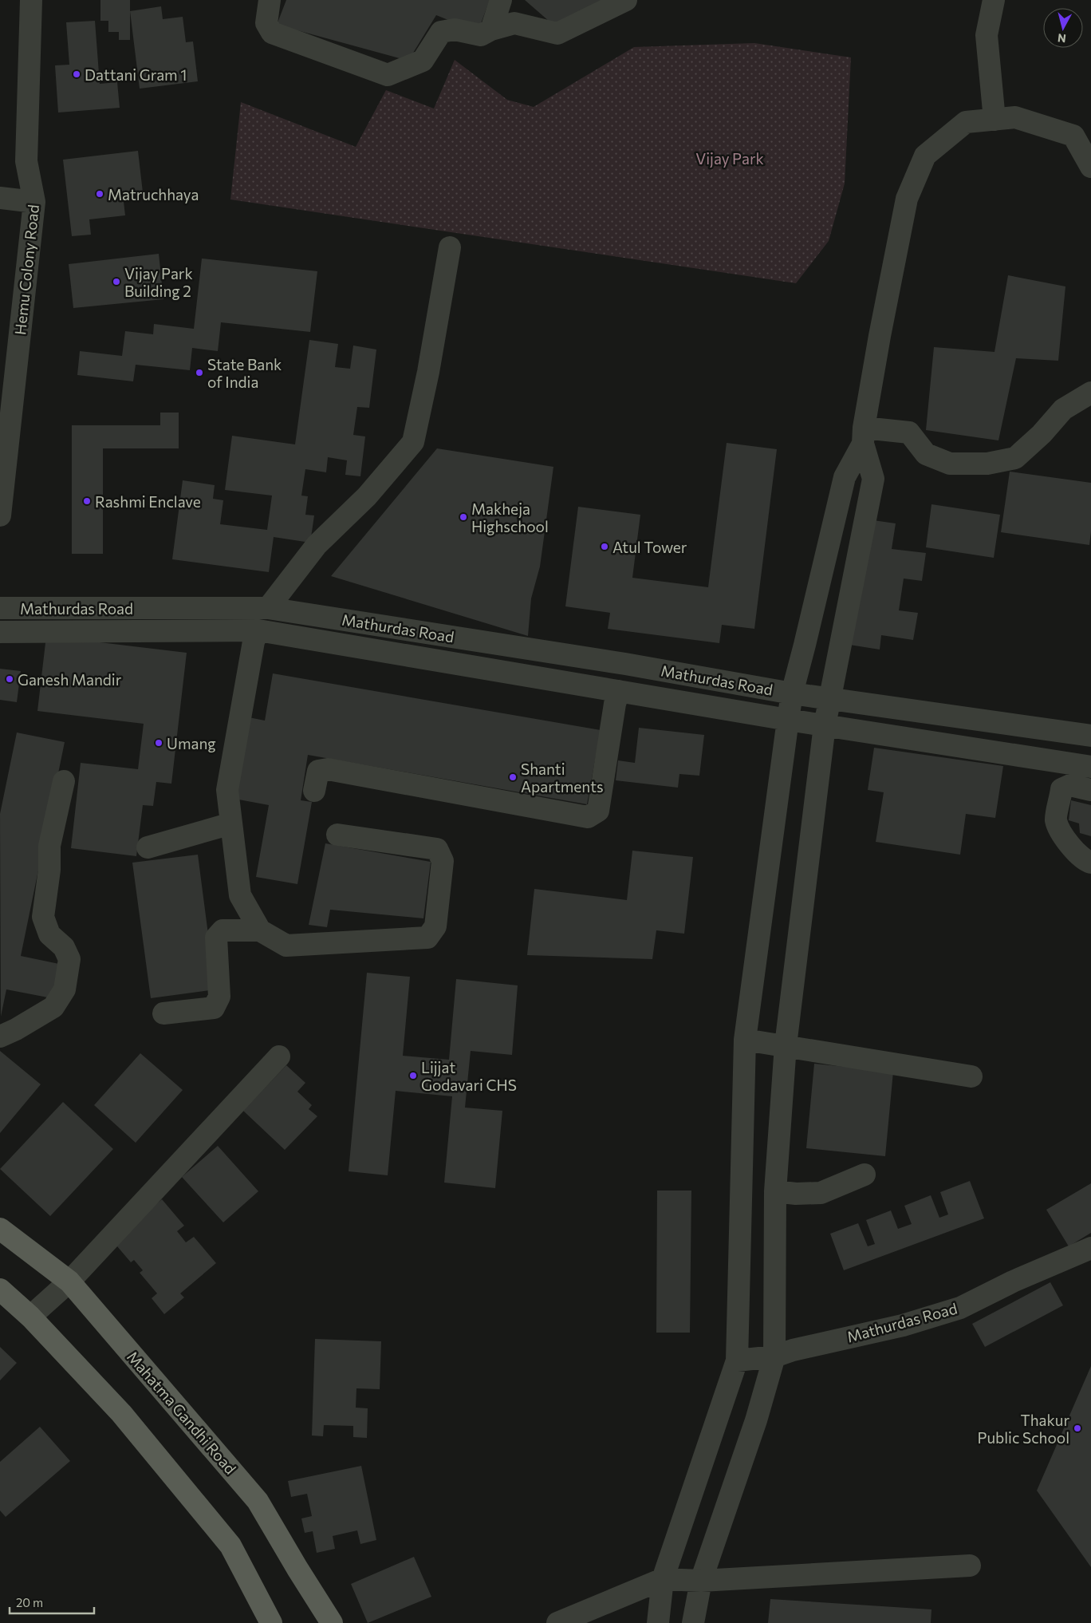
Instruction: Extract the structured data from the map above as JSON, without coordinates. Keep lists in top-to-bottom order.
{
  "streets": {
    "main road": ["Mahatma Gandhi Road"],
    "street": ["Hemu Colony Road", "Mathurdas Road"]
  },
  "parks": ["Vijay Park"],
  "places": [
    "Dattani Gram 1",
    "Matruchhaya",
    "Vijay Park Building 2",
    "State Bank of India",
    "Rashmi Enclave",
    "Makheja Highschool",
    "Atul Tower",
    "Ganesh Mandir",
    "Umang",
    "Shanti Apartments",
    "Lijjat Godavari CHS",
    "Thakur Public School"
  ],
  "scale_bar": "20 m",
  "north": "bottom"
}
